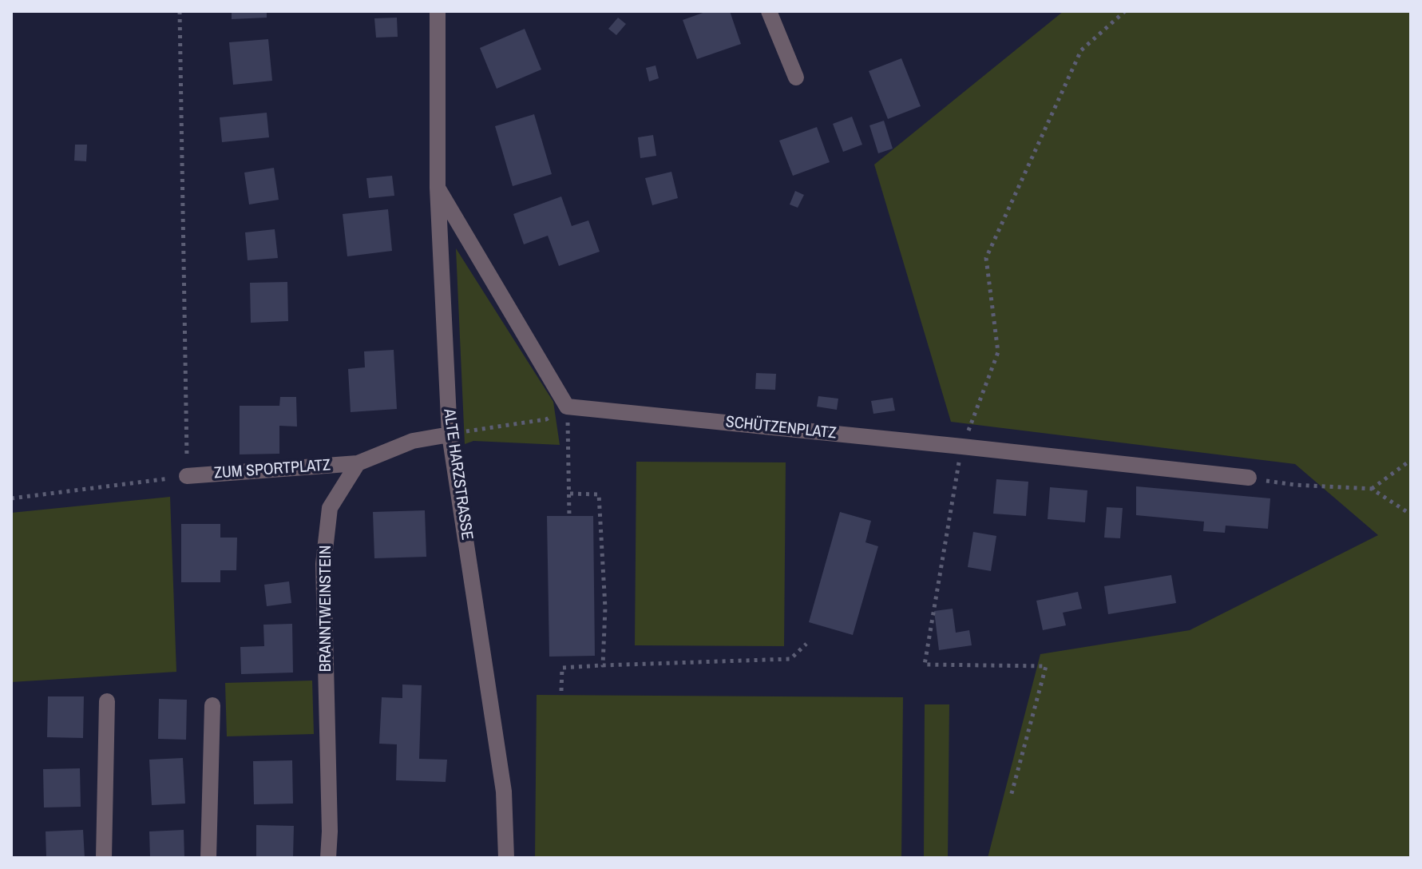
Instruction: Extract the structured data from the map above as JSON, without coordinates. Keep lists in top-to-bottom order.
{
  "streets": {
    "street": [
      "SCHÜTZENPLATZ",
      "ZUM SPORTPLATZ",
      "ALTE HARZSTRASSE",
      "BRANNTWEINSTEIN"
    ]
  },
  "crossings": [
    ["ZUM SPORTPLATZ", "BRANNTWEINSTEIN"]
  ]
}
